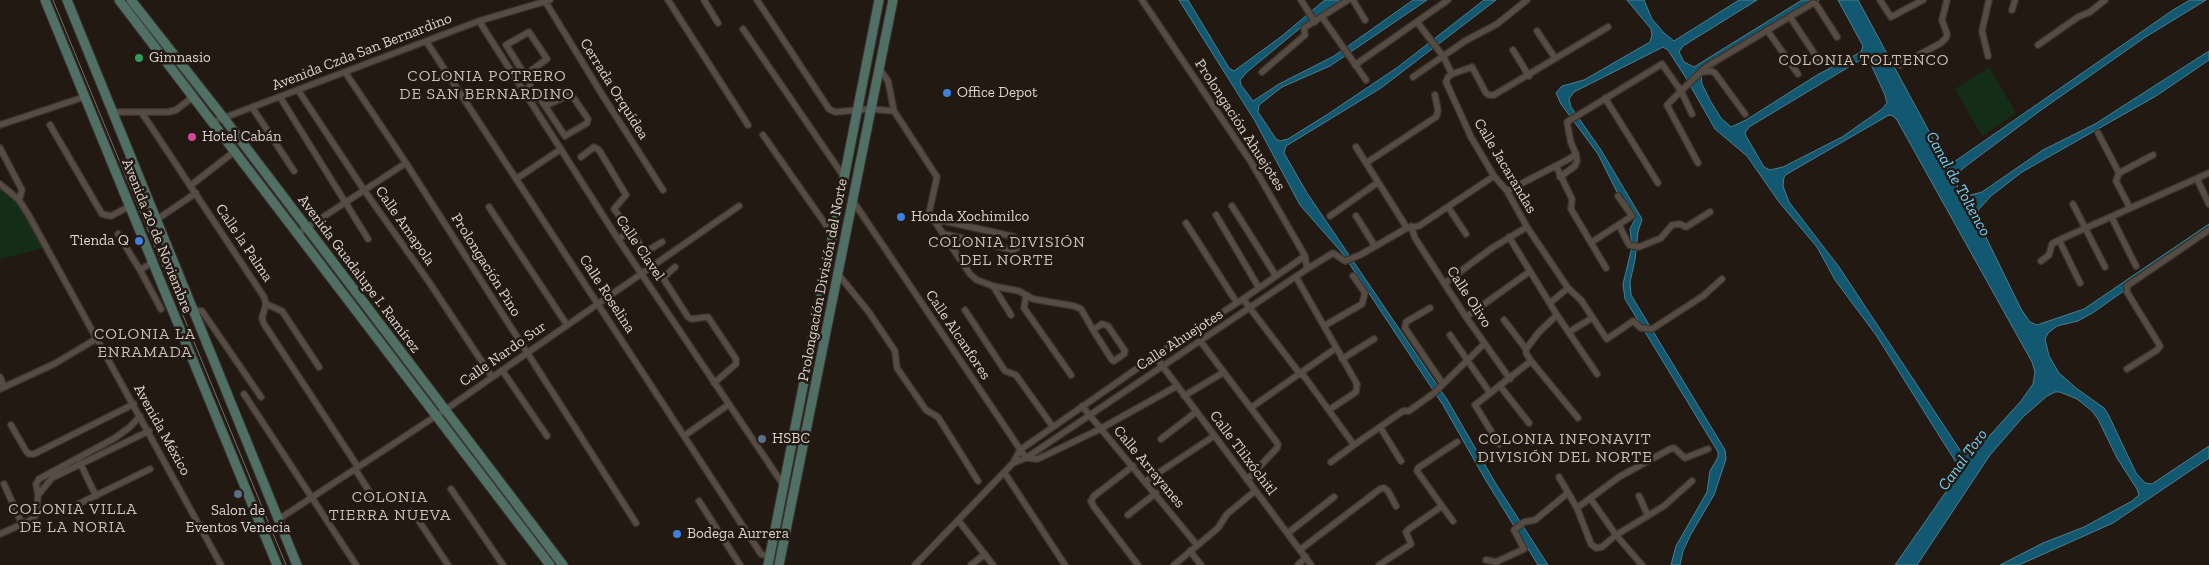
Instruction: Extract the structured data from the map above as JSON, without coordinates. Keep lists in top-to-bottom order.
{
  "streets": {
    "main road": ["Avenida 20 de Noviembre", "Avenida Guadalupe I. Ramírez", "Prolongación División del Norte"],
    "street": [
      "Avenida Czda San Bernardino",
      "Cerrada Orquídea",
      "Prolongación Ahuejotes",
      "Calle Jacarandas",
      "Calle Amapola",
      "Calle la Palma",
      "Calle Clavel",
      "Prolongación Pino",
      "Calle Roselina",
      "Calle Olivo",
      "Calle Alcanfores",
      "Calle Ahuejotes",
      "Calle Nardo Sur",
      "Avenida México",
      "Calle Tlilxóchitl",
      "Calle Arrayanes"
    ]
  },
  "crossings": [
    ["Avenida Czda San Bernardino", "Cerrada Orquídea"],
    ["Avenida Czda San Bernardino", "Calle Amapola"],
    ["Avenida Czda San Bernardino", "Calle Clavel"],
    ["Avenida Czda San Bernardino", "Prolongación Pino"],
    ["Avenida Czda San Bernardino", "Avenida Guadalupe I. Ramírez"],
    ["Avenida Czda San Bernardino", "Calle Roselina"],
    ["Prolongación Ahuejotes", "Calle Ahuejotes"],
    ["Calle Jacarandas", "Calle Ahuejotes"],
    ["Calle Amapola", "Calle Nardo Sur"],
    ["Avenida 20 de Noviembre", "Calle Nardo Sur"],
    ["Calle la Palma", "Calle Nardo Sur"],
    ["Calle Clavel", "Prolongación División del Norte"],
    ["Calle Clavel", "Calle Nardo Sur"],
    ["Prolongación Pino", "Calle Nardo Sur"],
    ["Avenida Guadalupe I. Ramírez", "Calle Nardo Sur"],
    ["Prolongación División del Norte", "Calle Roselina"],
    ["Prolongación División del Norte", "Calle Alcanfores"],
    ["Calle Roselina", "Calle Nardo Sur"],
    ["Calle Olivo", "Calle Ahuejotes"],
    ["Calle Alcanfores", "Calle Ahuejotes"],
    ["Calle Ahuejotes", "Calle Tlilxóchitl"],
    ["Calle Ahuejotes", "Calle Arrayanes"]
  ],
  "districts": [
    "COLONIA TOLTENCO",
    "COLONIA POTRERO DE SAN BERNARDINO",
    "COLONIA DIVISIÓN DEL NORTE",
    "COLONIA LA ENRAMADA",
    "COLONIA INFONAVIT DIVISIÓN DEL NORTE",
    "COLONIA TIERRA NUEVA",
    "COLONIA VILLA DE LA NORIA"
  ],
  "water": ["Canal de Toltenco", "Canal Toro"],
  "places": [
    "Gimnasio",
    "Office Depot",
    "Hotel Cabán",
    "Honda Xochimilco",
    "Tienda Q",
    "HSBC",
    "Salon de Eventos Venecia",
    "Bodega Aurrera"
  ]
}
